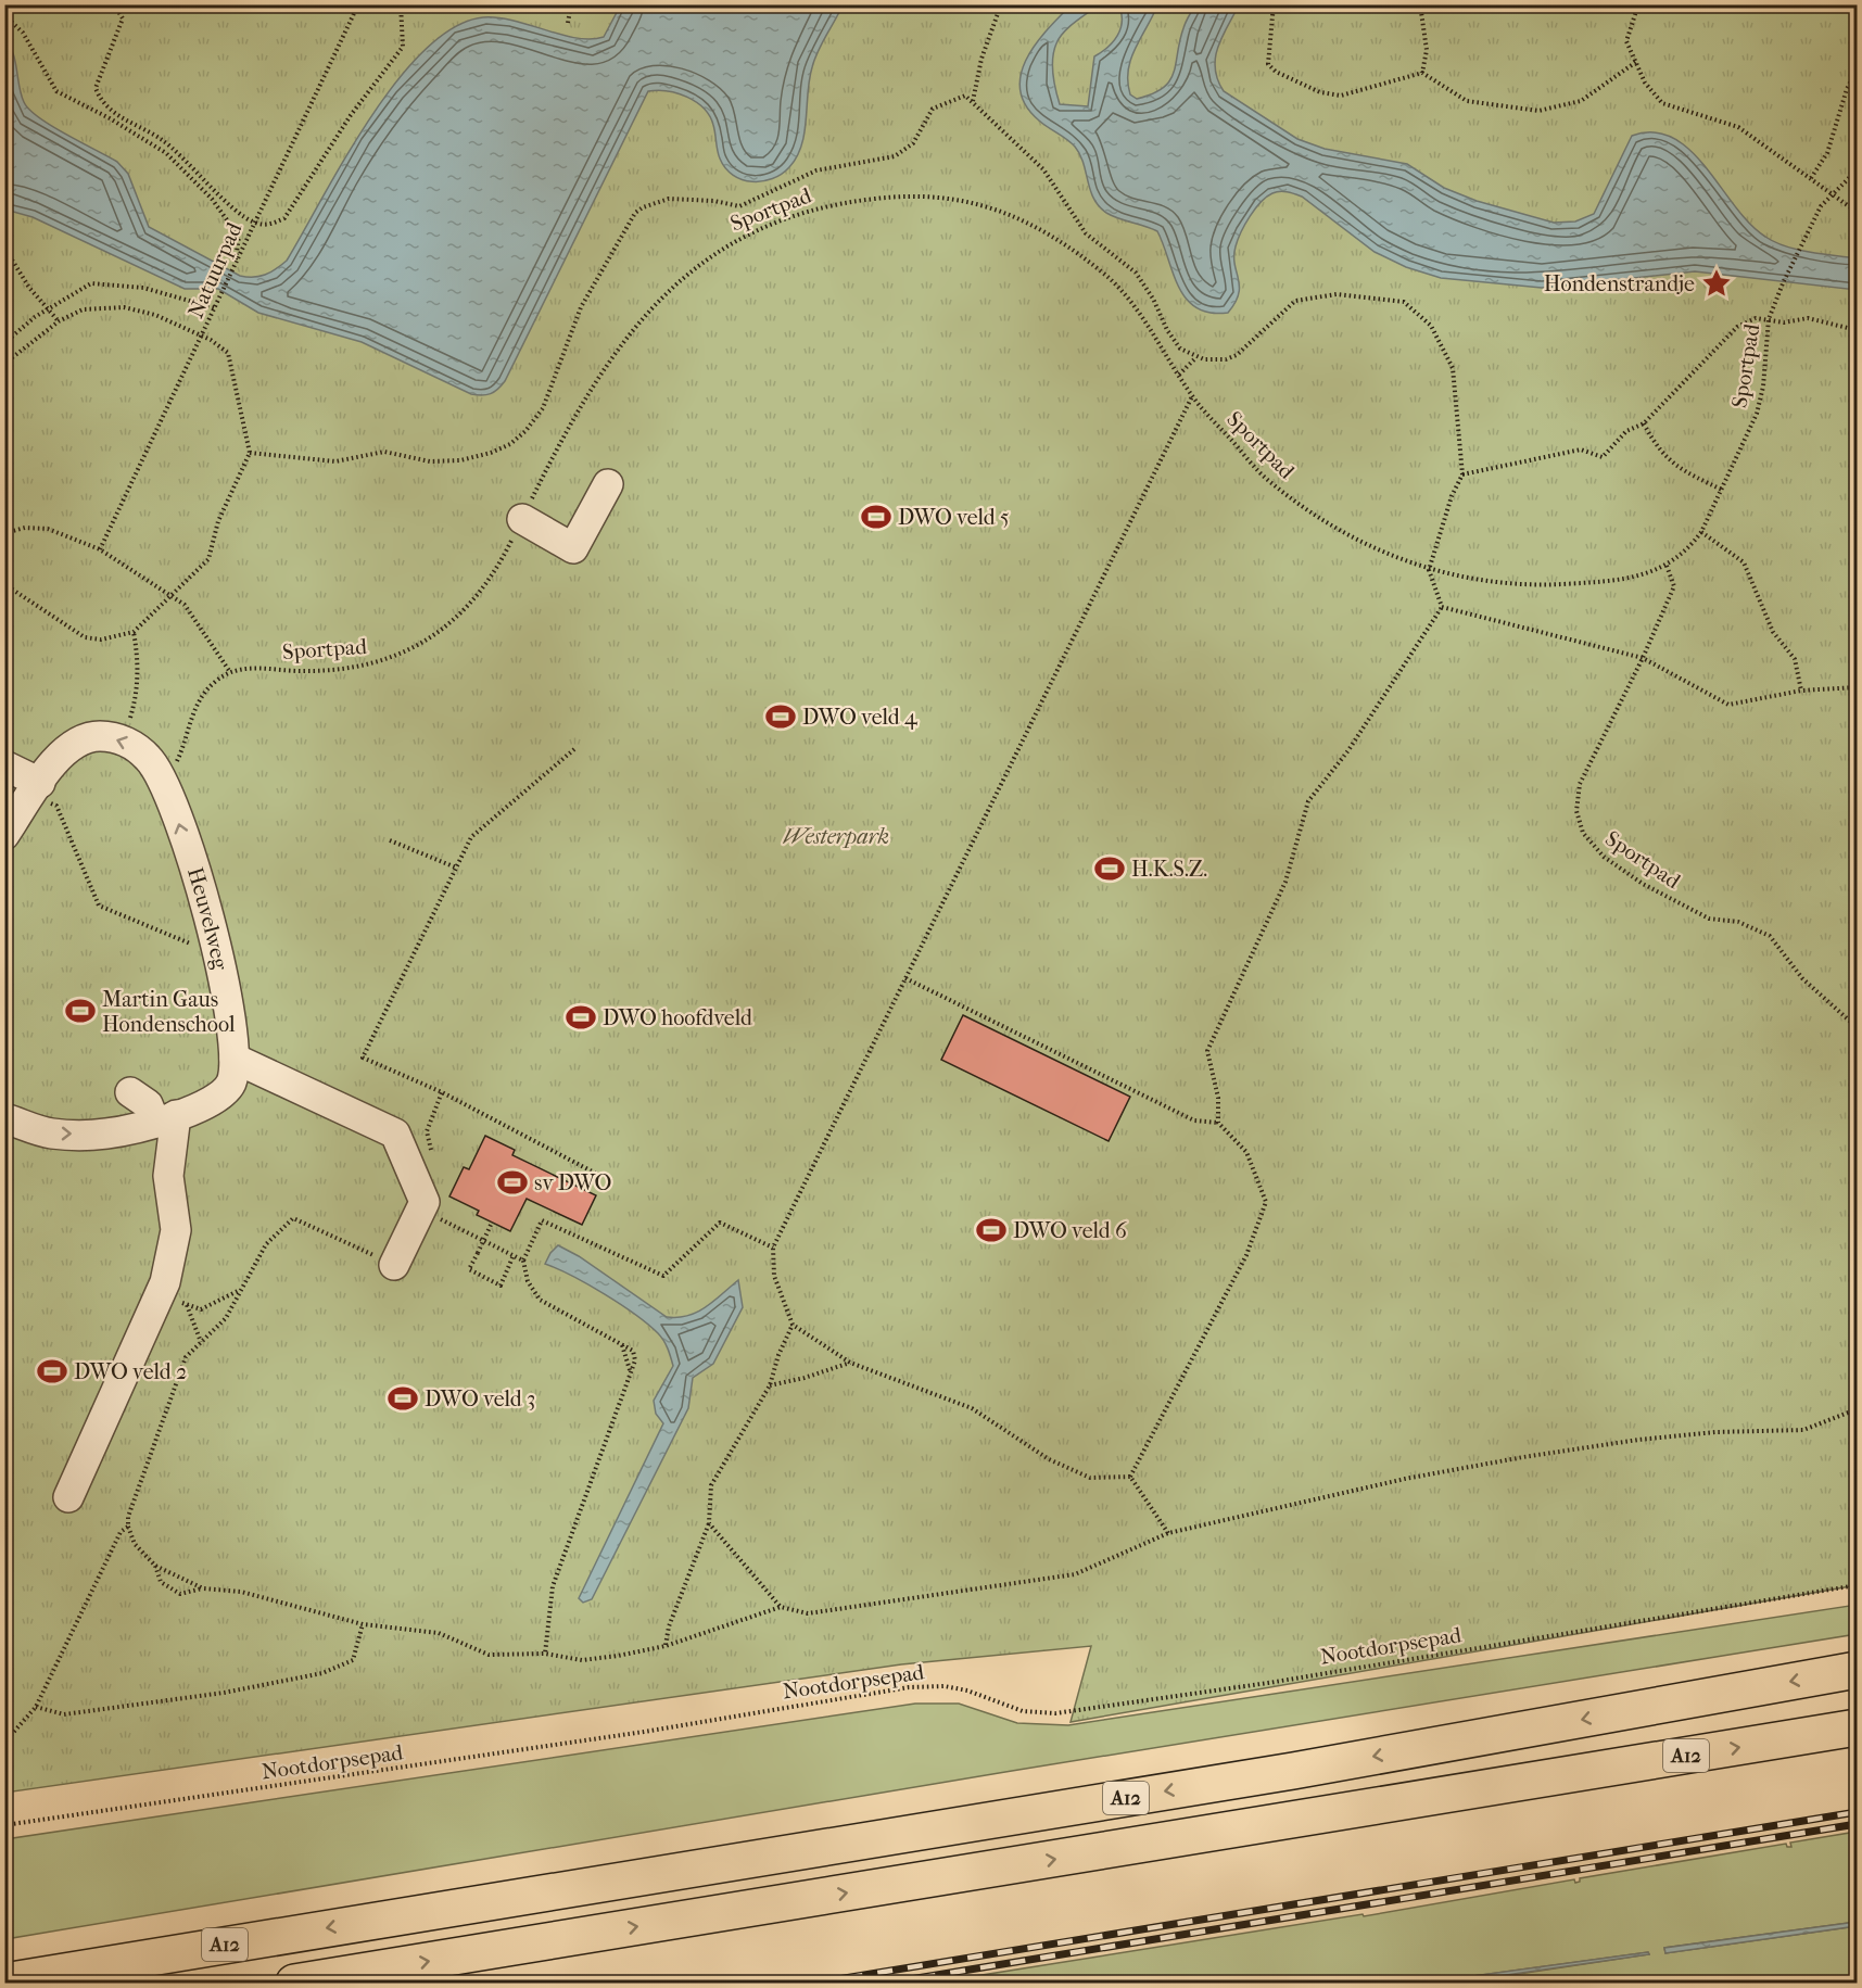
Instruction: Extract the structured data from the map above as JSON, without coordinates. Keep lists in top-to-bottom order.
{
  "streets": {
    "highway": ["A12"],
    "street": ["Heuvelweg"],
    "path": ["Sportpad", "Natuurpad", "Nootdorpsepad"]
  },
  "parks": ["Westerpark"],
  "places": {
    "place": ["Hondenstrandje"],
    "sports": [
      "DWO veld 5",
      "DWO veld 4",
      "H.K.S.Z.",
      "Martin Gaus Hondenschool",
      "DWO hoofdveld",
      "sv DWO",
      "DWO veld 6",
      "DWO veld 2",
      "DWO veld 3"
    ]
  }
}
